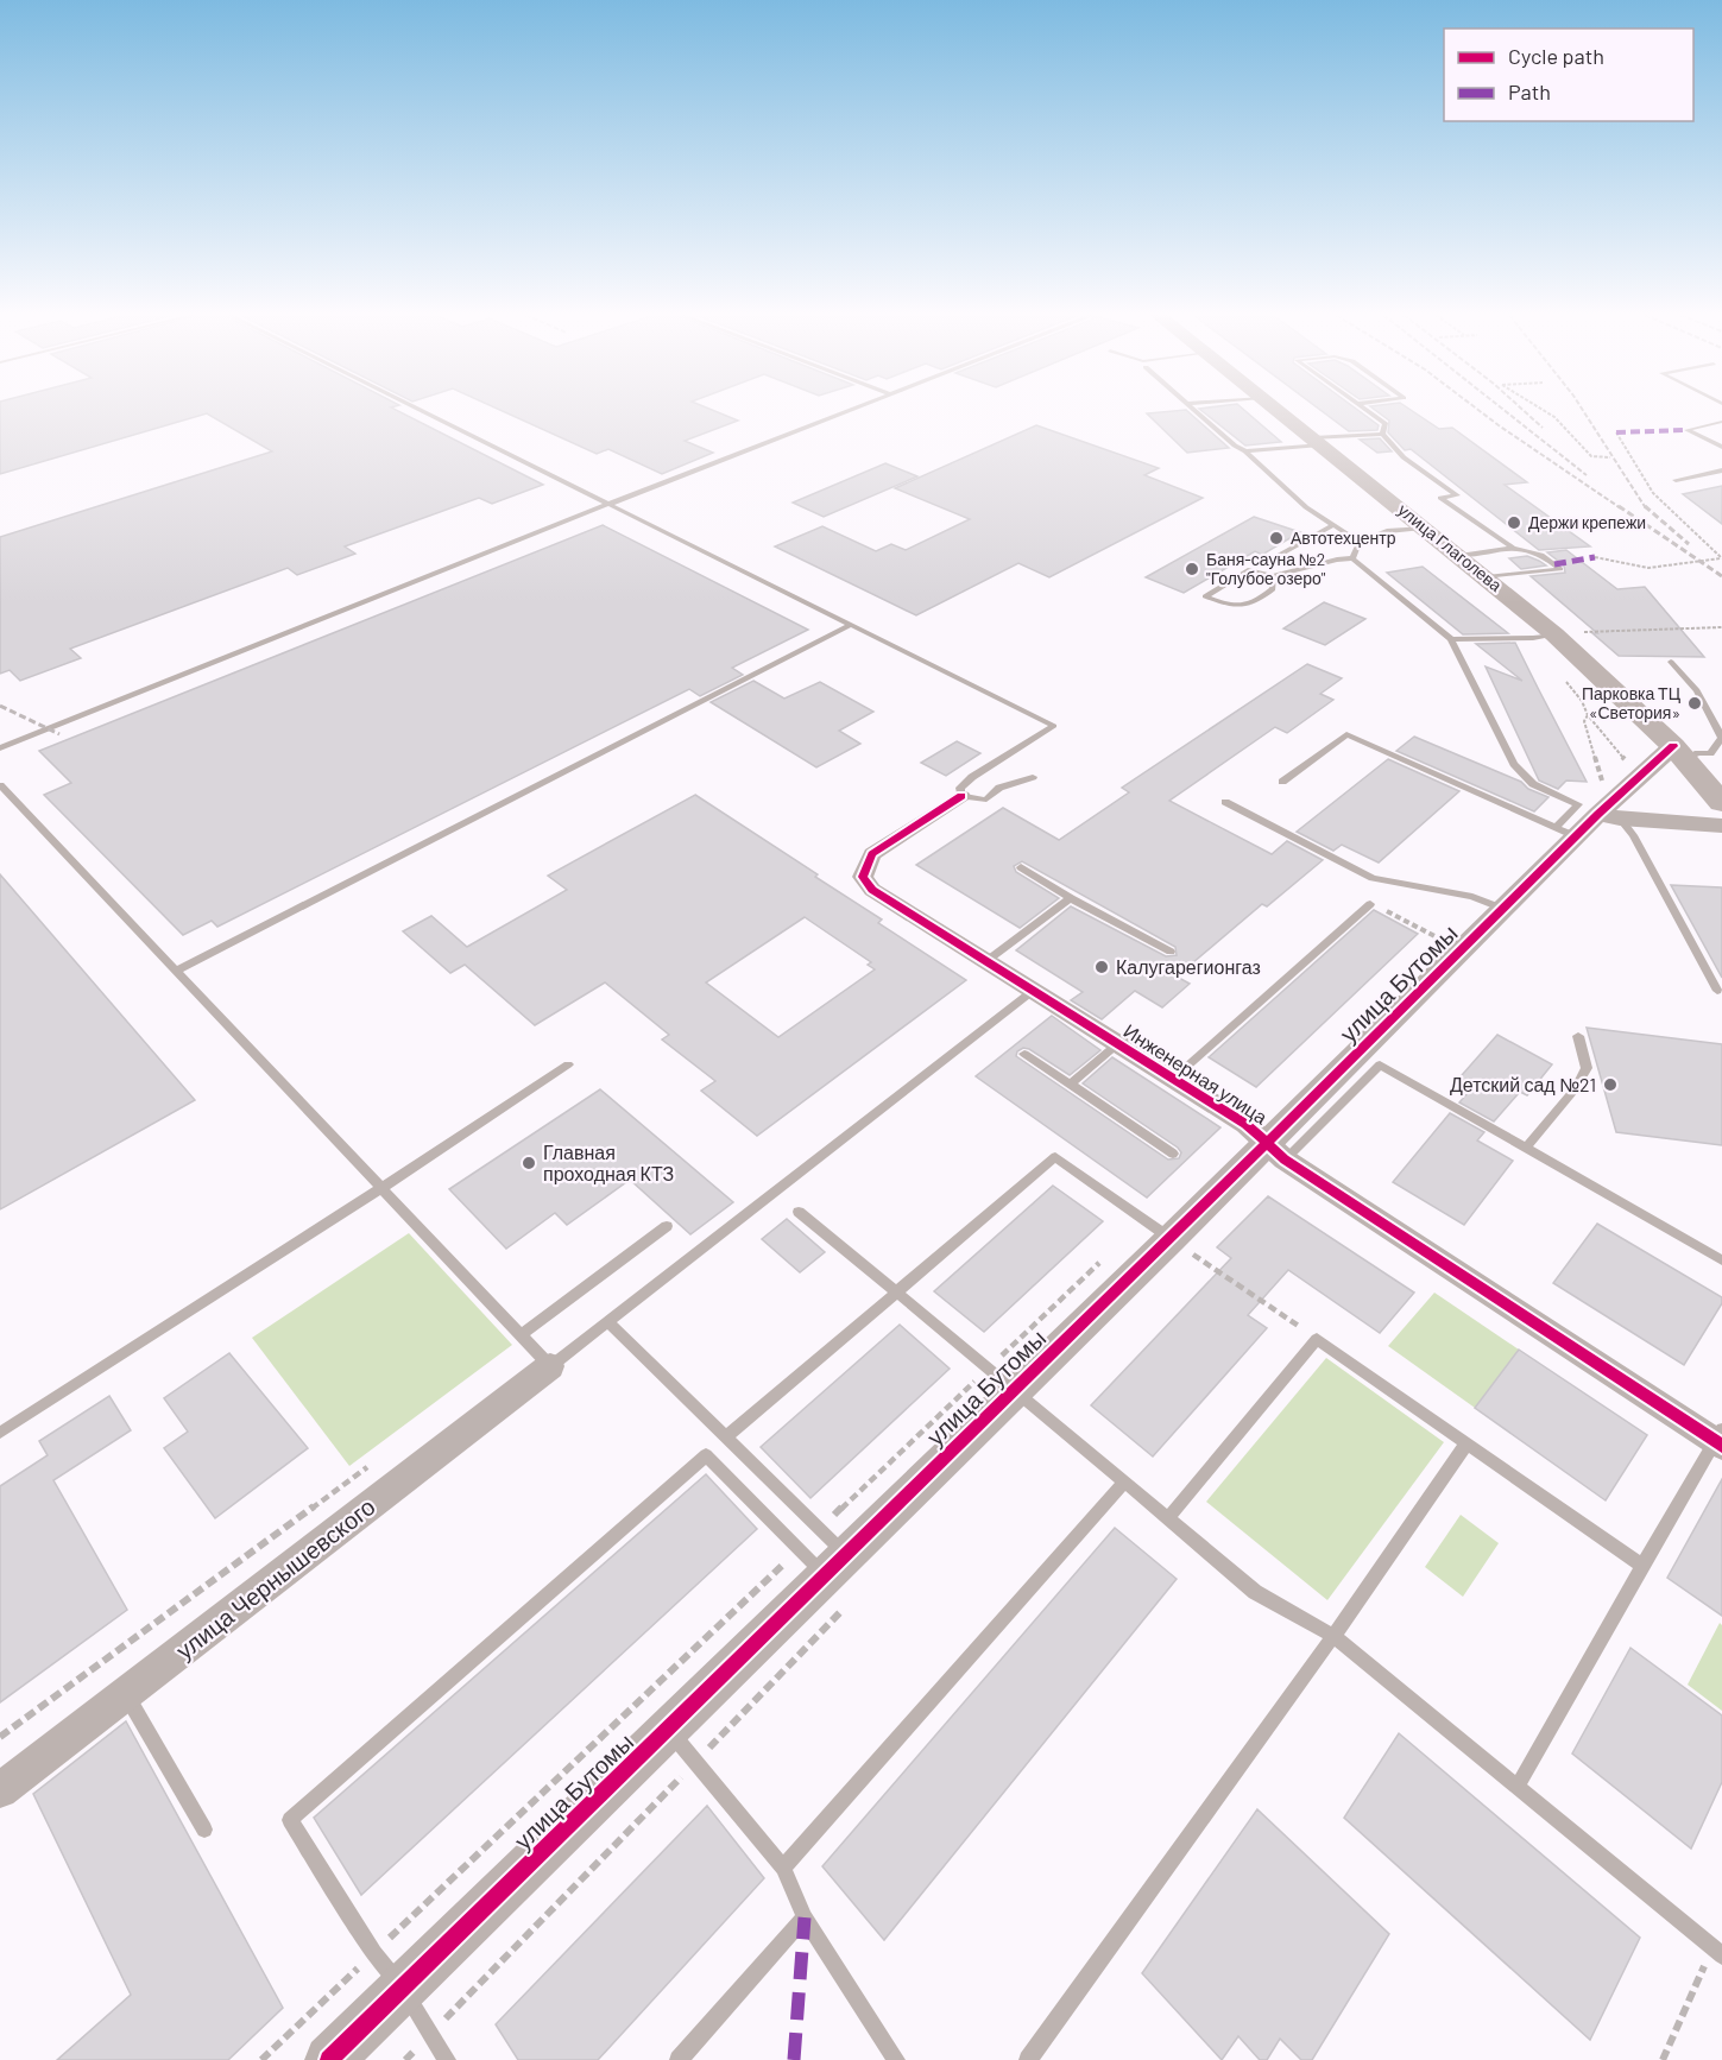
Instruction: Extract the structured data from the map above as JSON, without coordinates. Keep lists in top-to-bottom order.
{
  "streets": {
    "main road": ["улица Глаголева"],
    "street": ["улица Бутомы", "Инженерная улица", "улица Чернышевского"]
  },
  "crossings": [
    ["улица Глаголева", "улица Бутомы"],
    ["улица Бутомы", "Инженерная улица"]
  ],
  "places": [
    "Держи крепежи",
    "Автотехцентр",
    "Баня-сауна №2 \"Голубое озеро\"",
    "Парковка ТЦ «Светория»",
    "Калугарегионгаз",
    "Детский сад №21",
    "Главная проходная КТЗ"
  ],
  "legend": ["Cycle path", "Path"]
}
